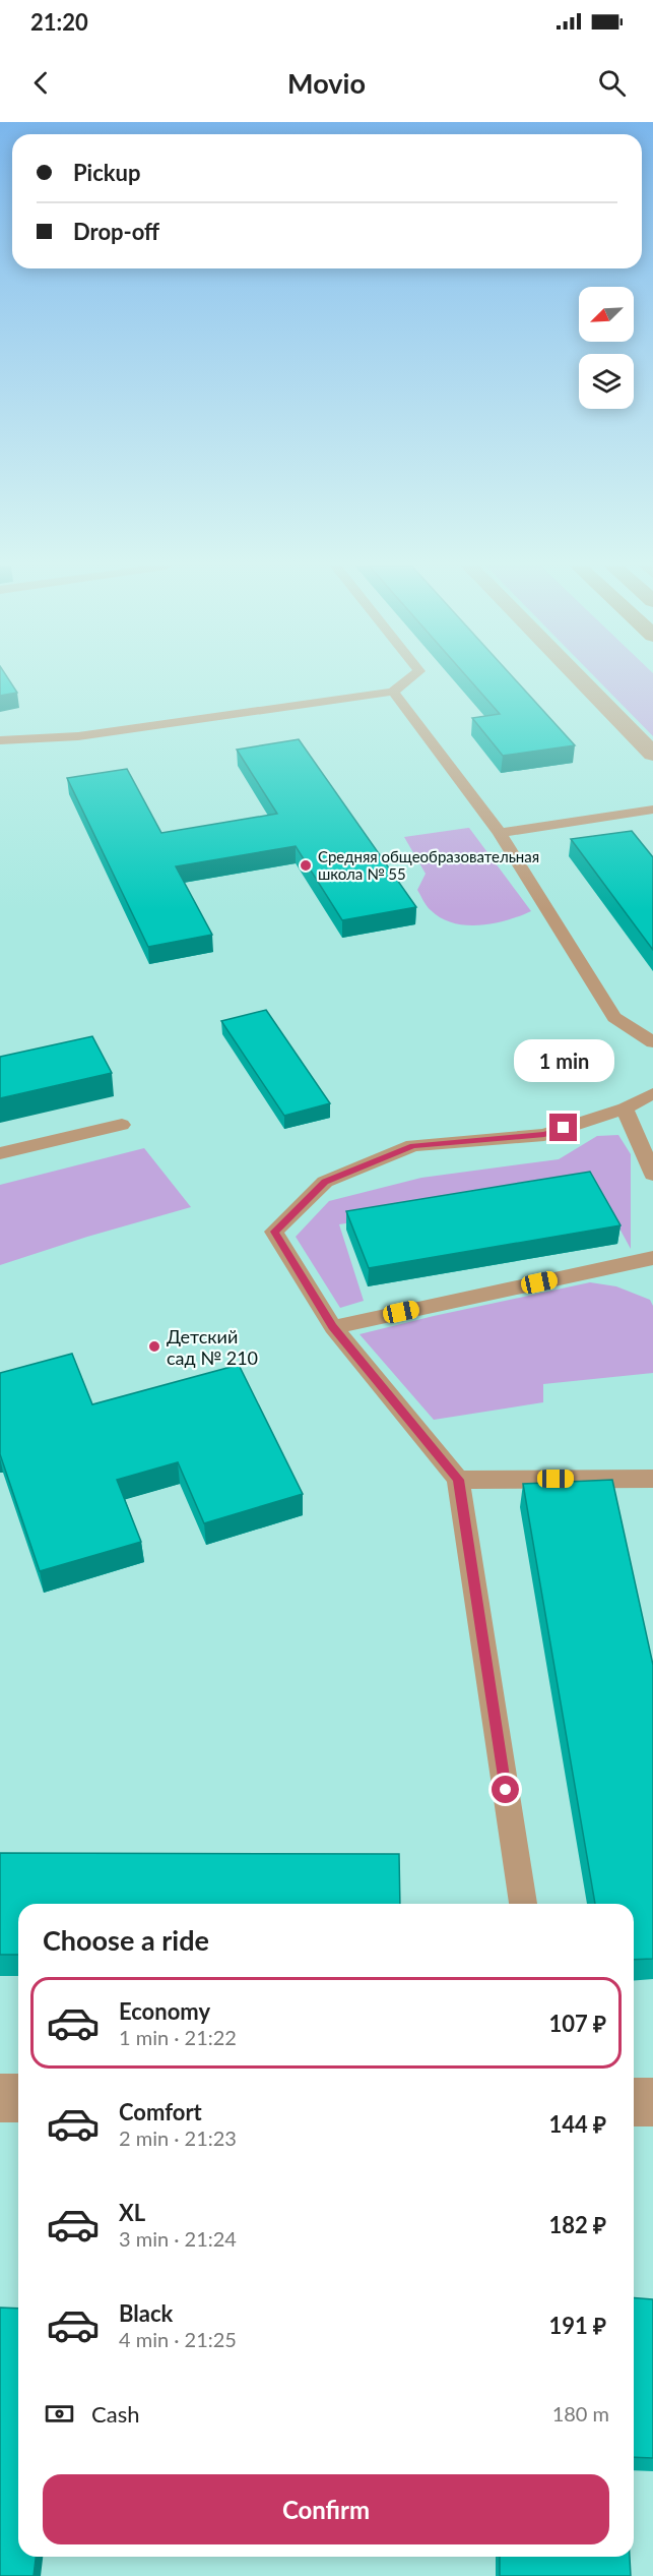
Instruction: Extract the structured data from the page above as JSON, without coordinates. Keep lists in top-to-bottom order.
{
  "places": ["Средняя общеобразовательная школа № 55", "Детский сад № 210"],
  "north": "bottom left",
  "page": {
    "status": "21:20",
    "header": "Movio",
    "banner": ["Pickup", "Drop-off"],
    "bubble": "1 min",
    "heading": "Choose a ride",
    "list": [
      {
        "name": "Economy",
        "note": "1 min · 21:22",
        "value": "107 ₽"
      },
      {
        "name": "Comfort",
        "note": "2 min · 21:23",
        "value": "144 ₽"
      },
      {
        "name": "XL",
        "note": "3 min · 21:24",
        "value": "182 ₽"
      },
      {
        "name": "Black",
        "note": "4 min · 21:25",
        "value": "191 ₽"
      }
    ],
    "pay": ["Cash", "180 m"],
    "buttons": "Confirm"
  }
}
